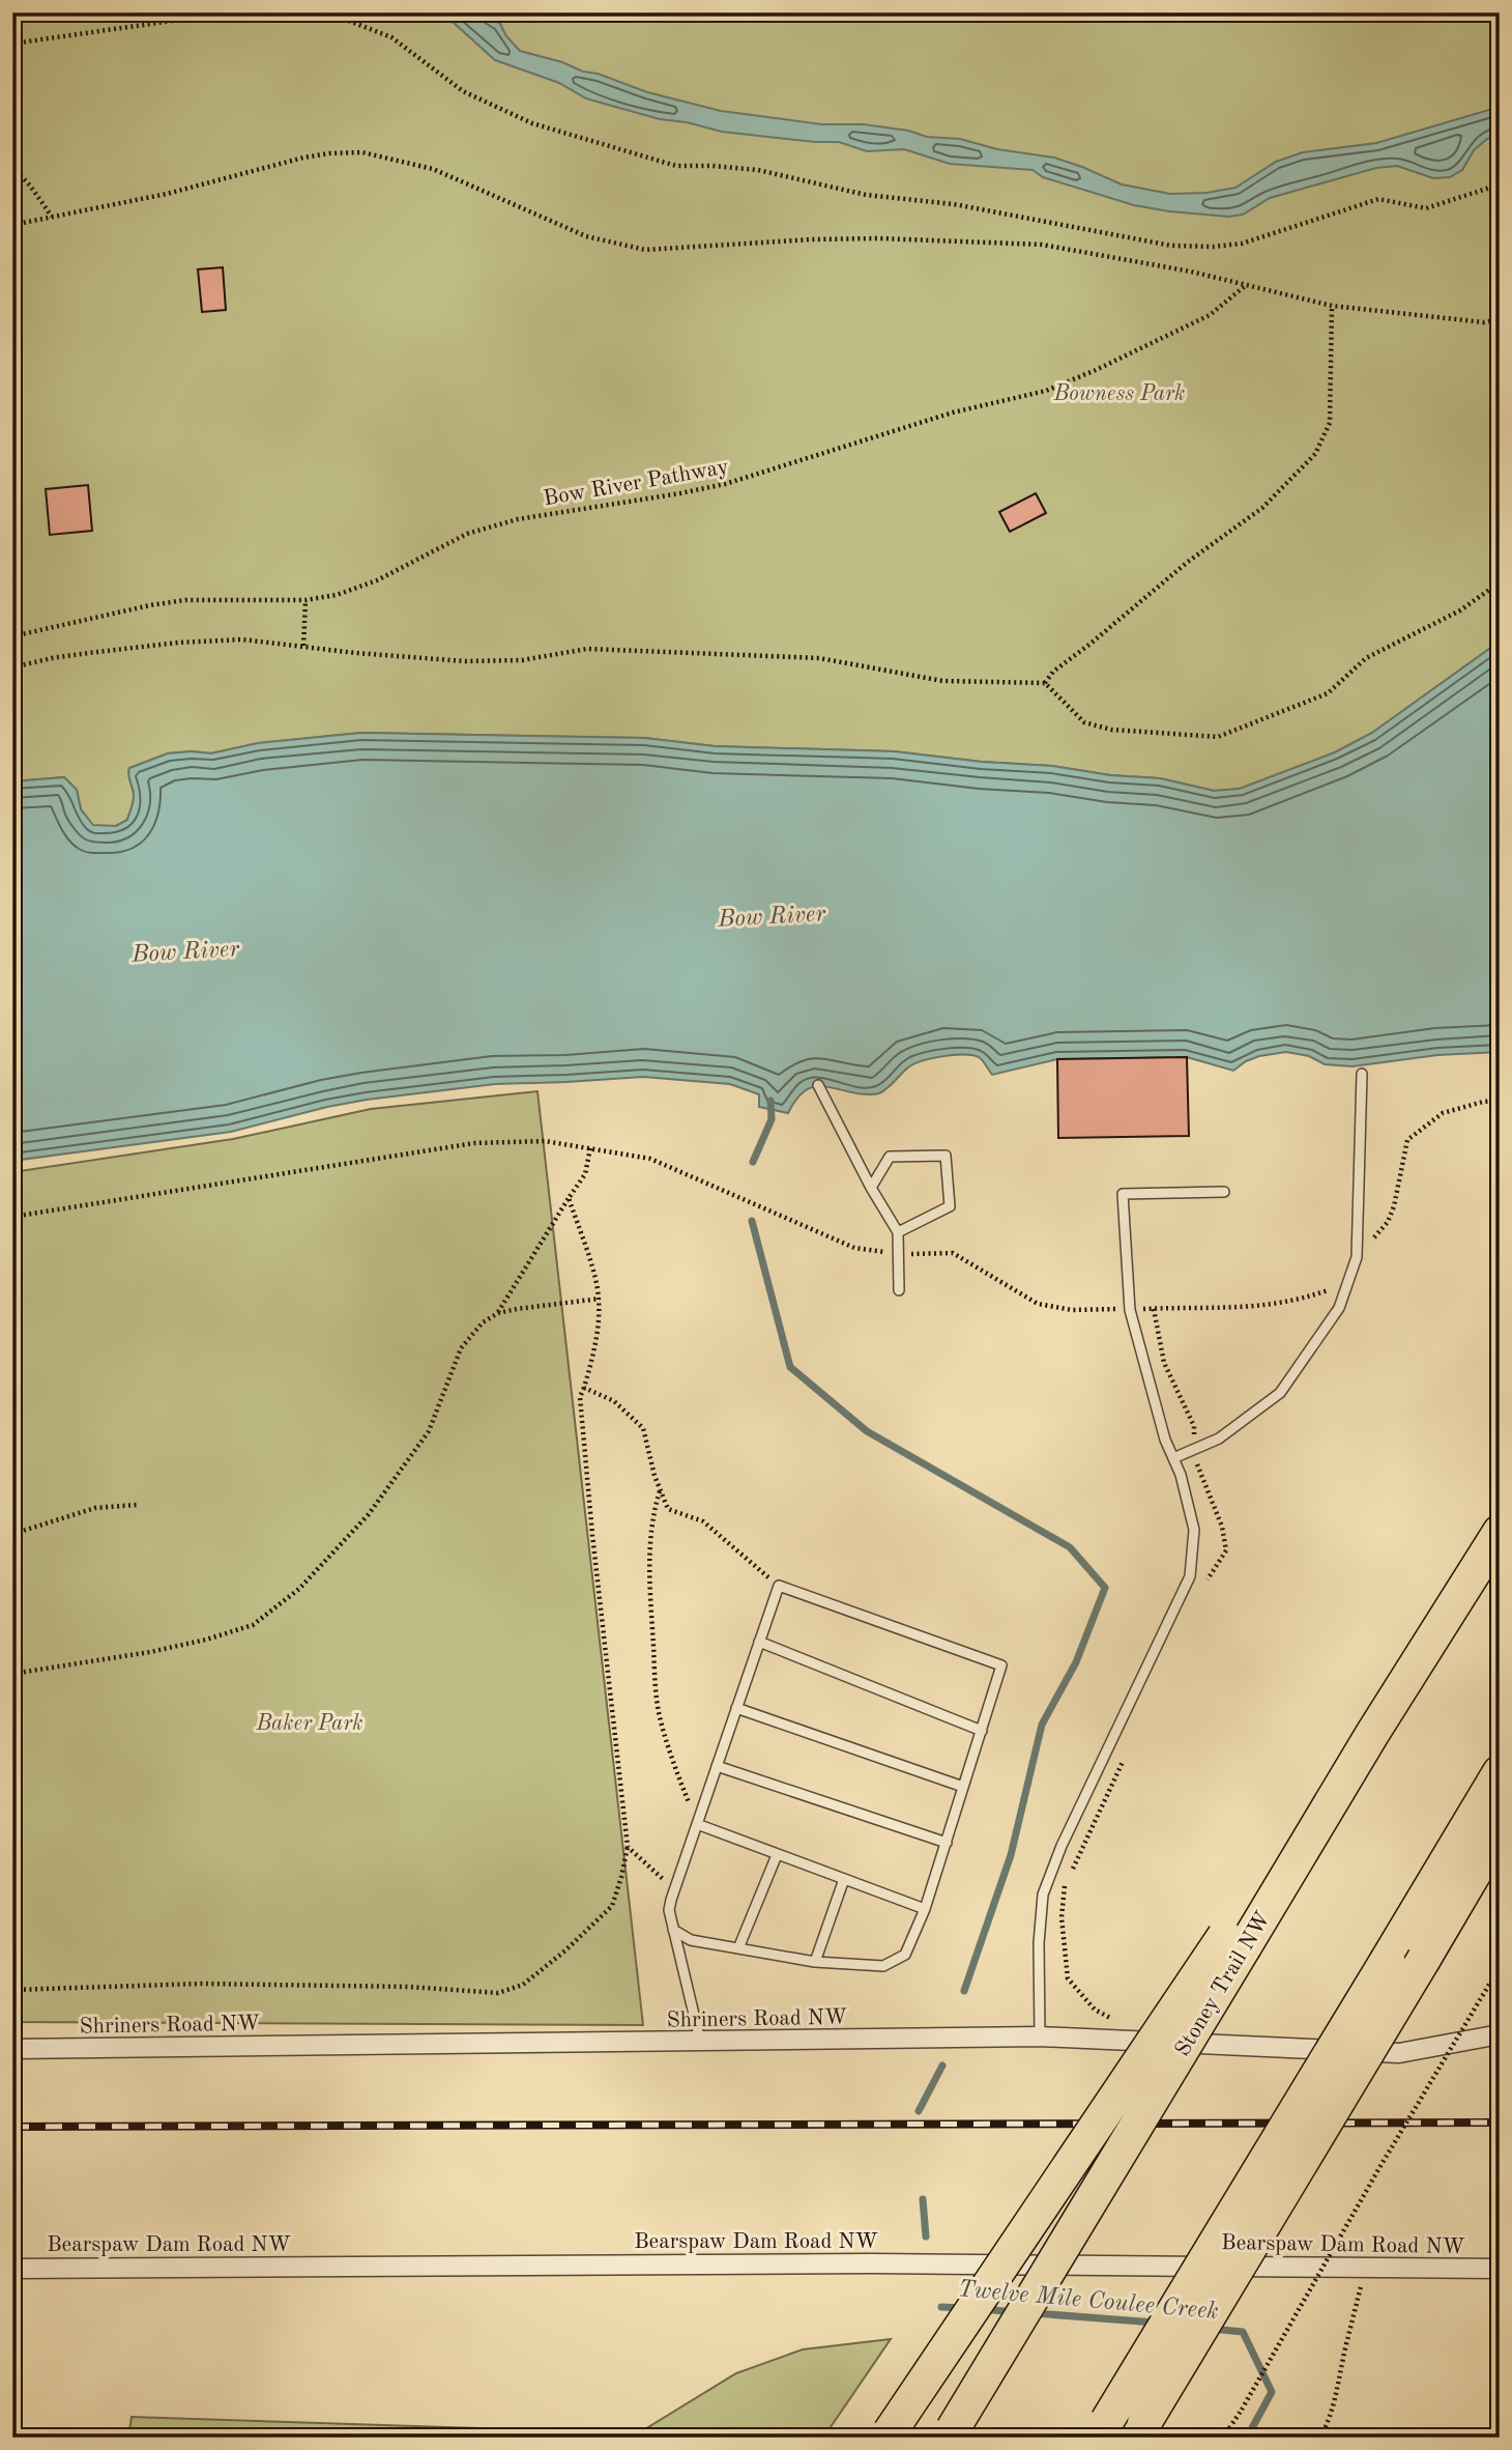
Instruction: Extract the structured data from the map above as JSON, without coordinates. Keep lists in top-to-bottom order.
{
  "streets": {
    "highway": ["Stoney Trail NW"],
    "street": ["Shriners Road NW", "Bearspaw Dam Road NW"],
    "path": ["Bow River Pathway"]
  },
  "water": ["Bow River", "Twelve Mile Coulee Creek"],
  "parks": ["Bowness Park", "Baker Park"]
}
